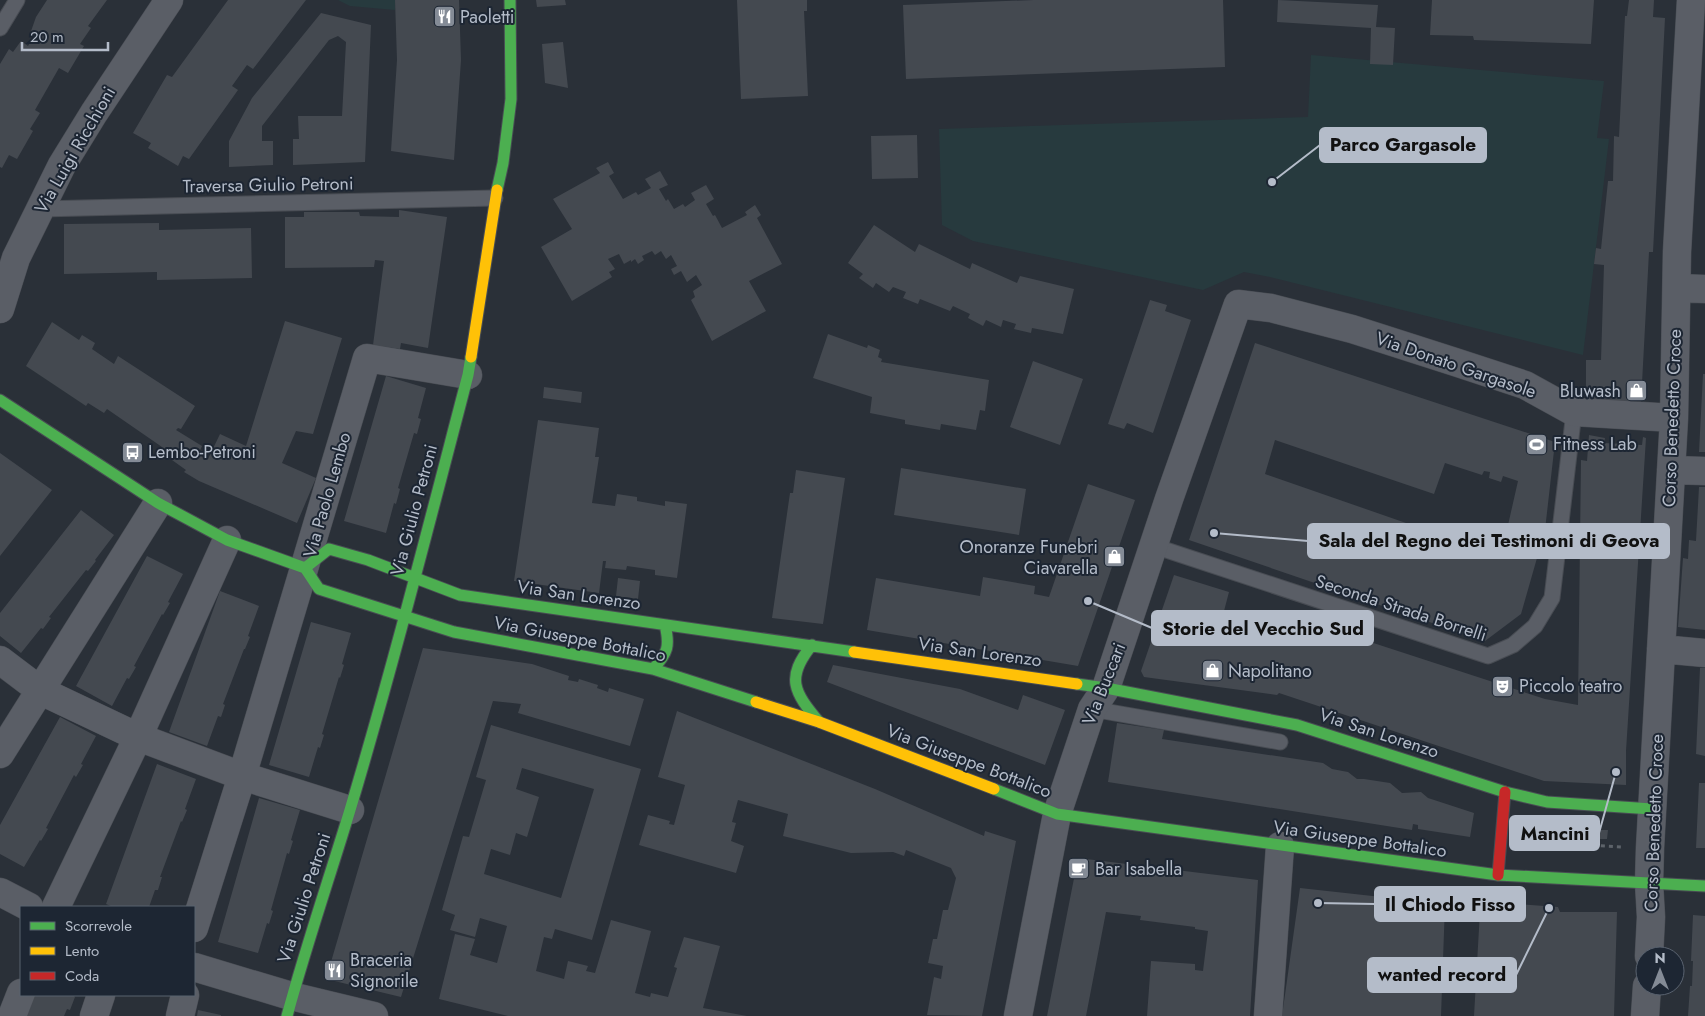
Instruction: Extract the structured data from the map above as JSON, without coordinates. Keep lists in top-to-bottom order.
{
  "streets": {
    "main road": [
      "Via Paolo Lembo",
      "Via Giulio Petroni",
      "Via San Lorenzo",
      "Via Giuseppe Bottalico"
    ],
    "street": [
      "Via Luigi Ricchioni",
      "Via Donato Gargasole",
      "Corso Benedetto Croce",
      "Via Buccari"
    ],
    "lane": ["Traversa Giulio Petroni", "Seconda Strada Borrelli"]
  },
  "crossings": [
    ["Via Luigi Ricchioni", "Traversa Giulio Petroni"],
    ["Traversa Giulio Petroni", "Via Giulio Petroni"],
    ["Via Donato Gargasole", "Corso Benedetto Croce"],
    ["Via Donato Gargasole", "Seconda Strada Borrelli"],
    ["Via Donato Gargasole", "Via Buccari"],
    ["Corso Benedetto Croce", "Via San Lorenzo"],
    ["Corso Benedetto Croce", "Via Giuseppe Bottalico"],
    ["Via Paolo Lembo", "Via Giulio Petroni"],
    ["Via Paolo Lembo", "Via San Lorenzo"],
    ["Via Paolo Lembo", "Via Giuseppe Bottalico"],
    ["Via Giulio Petroni", "Via San Lorenzo"],
    ["Via Giulio Petroni", "Via Giuseppe Bottalico"],
    ["Via San Lorenzo", "Via Giuseppe Bottalico"],
    ["Via San Lorenzo", "Via Buccari"],
    ["Seconda Strada Borrelli", "Via Buccari"],
    ["Via Giuseppe Bottalico", "Via Buccari"]
  ],
  "places": {
    "restaurant": ["Paoletti", "Braceria Signorile"],
    "other": [
      "Parco Gargasole",
      "Sala del Regno dei Testimoni di Geova",
      "Storie del Vecchio Sud",
      "Mancini",
      "Il Chiodo Fisso",
      "wanted record"
    ],
    "shop": ["Bluwash", "Onoranze Funebri Ciavarella", "Napolitano"],
    "sports": ["Fitness Lab"],
    "bus stop": ["Lembo-Petroni"],
    "theatre": ["Piccolo teatro"],
    "cafe": ["Bar Isabella"]
  },
  "legend": ["Scorrevole", "Lento", "Coda"],
  "scale_bar": "20 m",
  "north": "top"
}
